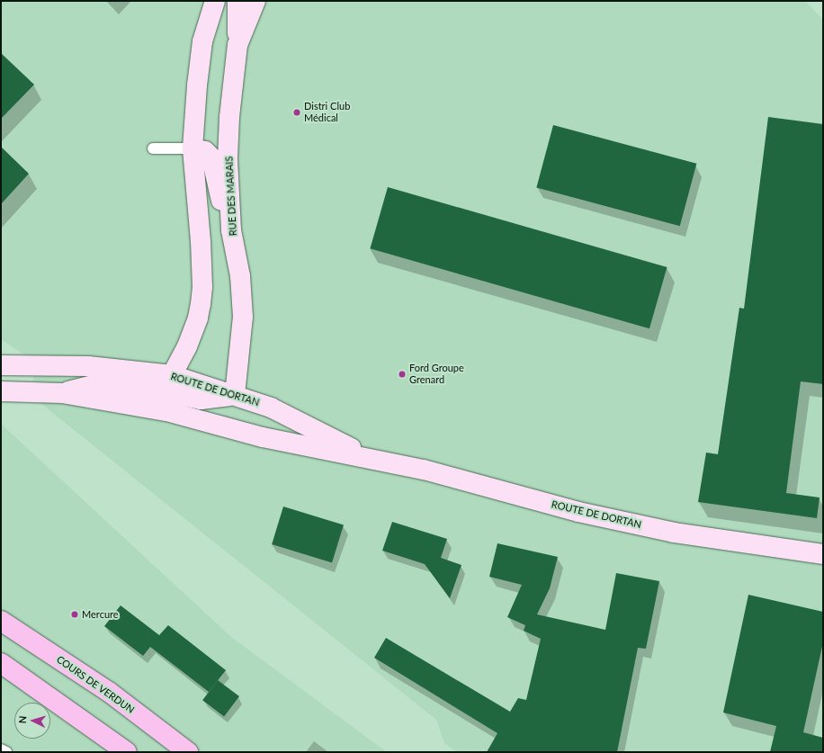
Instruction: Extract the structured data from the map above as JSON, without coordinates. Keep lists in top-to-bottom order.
{
  "streets": {
    "main road": ["RUE DES MARAIS", "ROUTE DE DORTAN", "COURS DE VERDUN"]
  },
  "crossings": [
    ["RUE DES MARAIS", "ROUTE DE DORTAN"]
  ],
  "places": ["Distri Club Médical", "Ford Groupe Grenard", "Mercure"],
  "north": "left"
}
